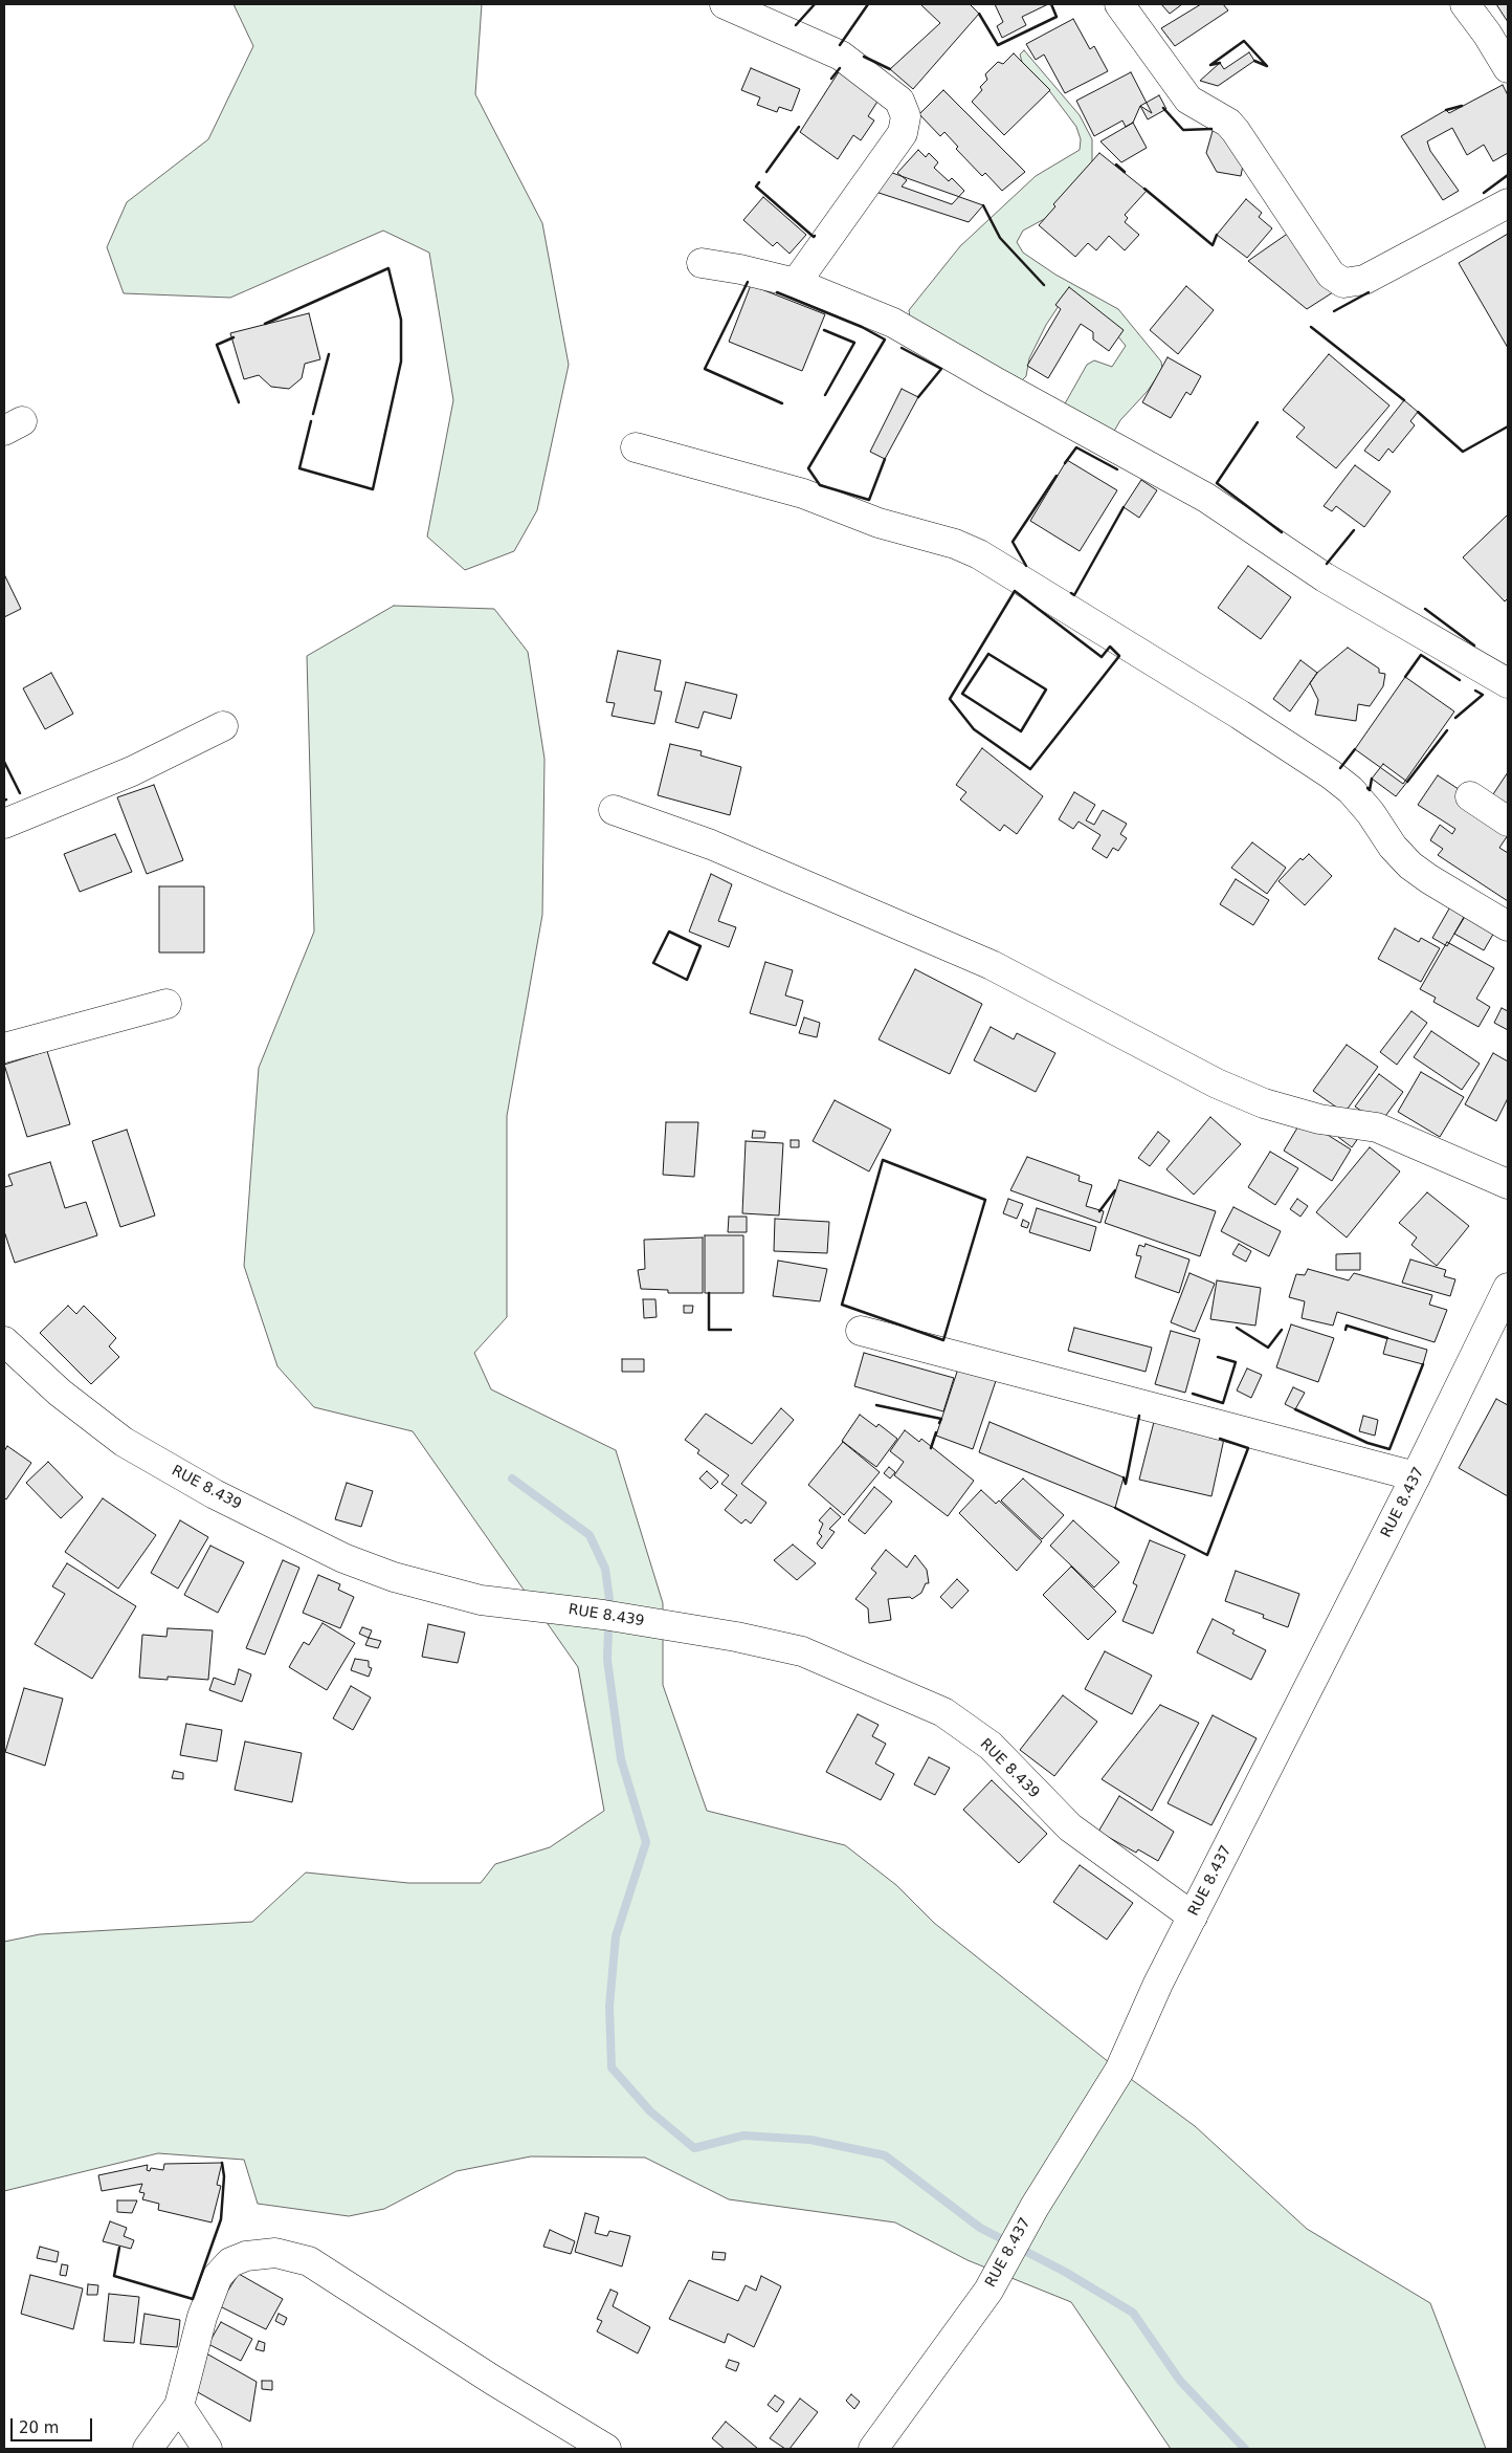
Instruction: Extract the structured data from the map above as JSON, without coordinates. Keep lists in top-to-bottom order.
{
  "streets": {
    "street": ["RUE 8.439", "RUE 8.437"]
  },
  "crossings": [
    ["RUE 8.439", "RUE 8.437"]
  ],
  "scale_bar": "20 m"
}
